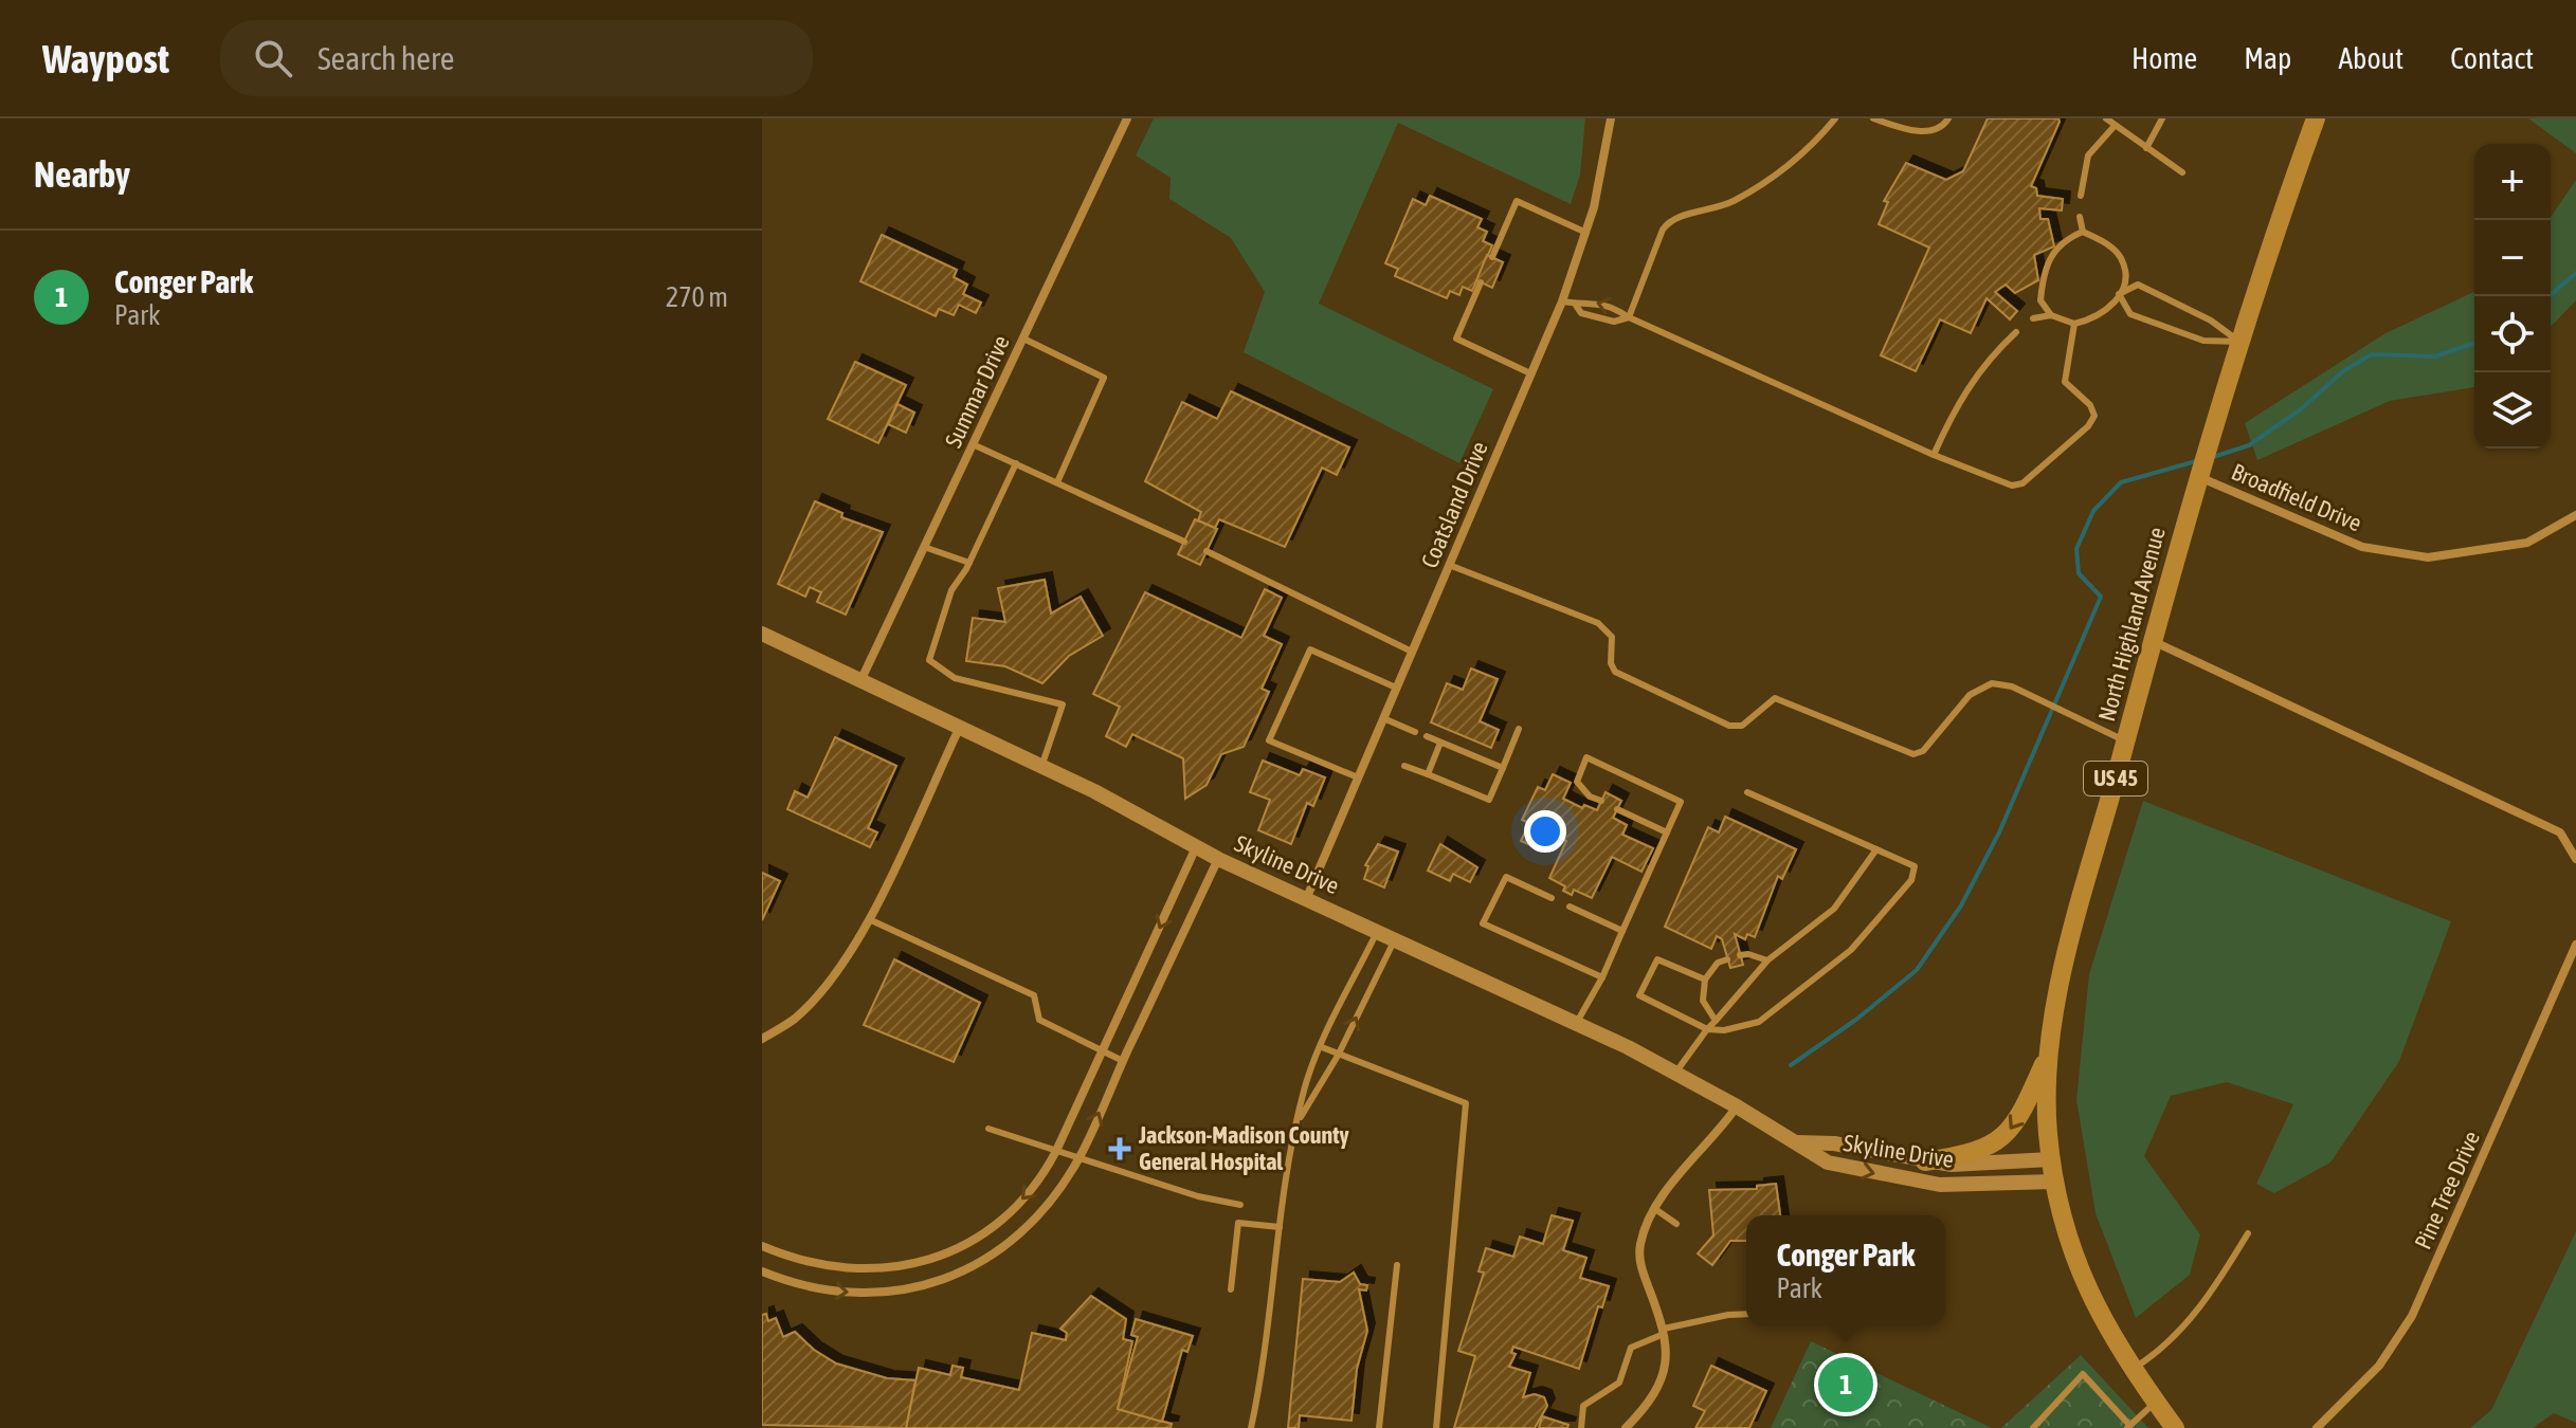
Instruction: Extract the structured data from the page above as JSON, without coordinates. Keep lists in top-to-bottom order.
{
  "streets": {
    "main road": ["North Highland Avenue", "US 45"],
    "street": [
      "Summar Drive",
      "Broadfield Drive",
      "Coatsland Drive",
      "Skyline Drive",
      "Pine Tree Drive"
    ]
  },
  "crossings": [
    ["Summar Drive", "Skyline Drive"],
    ["Broadfield Drive", "North Highland Avenue"],
    ["Coatsland Drive", "Skyline Drive"],
    ["North Highland Avenue", "Skyline Drive"]
  ],
  "places": {
    "health": ["Jackson-Madison County General Hospital"]
  },
  "page": {
    "header": "Waypost",
    "search": "Search here",
    "nav": [
      "Home",
      "Map",
      "About",
      "Contact"
    ],
    "heading": "Nearby",
    "map_buttons": ["+", "−"],
    "list": [
      {
        "mark": "1",
        "name": "Conger Park",
        "note": "Park",
        "value": "270 m"
      }
    ],
    "popup": ["Conger Park", "Park"],
    "pins": "1"
  }
}
